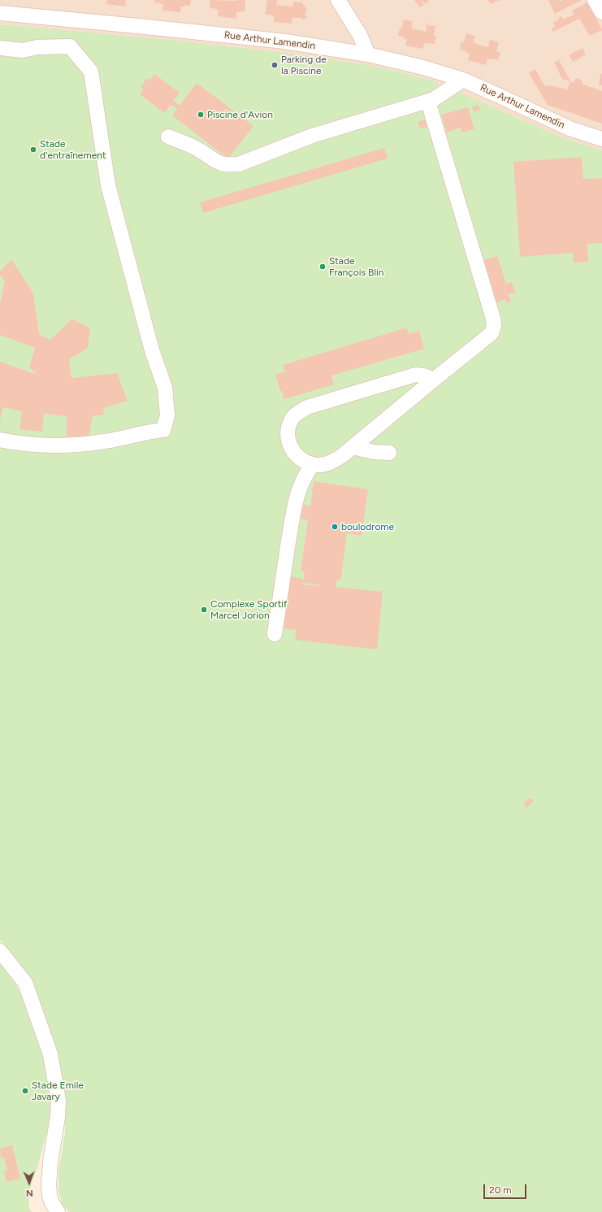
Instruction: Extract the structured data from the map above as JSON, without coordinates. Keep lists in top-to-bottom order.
{
  "streets": {
    "street": ["Rue Arthur Lamendin"]
  },
  "places": [
    "Parking de la Piscine",
    "Piscine d'Avion",
    "Stade d'entraînement",
    "Stade François Blin",
    "boulodrome",
    "Complexe Sportif Marcel Jorion",
    "Stade Emile Javary"
  ],
  "scale_bar": "20 m",
  "north": "bottom"
}
